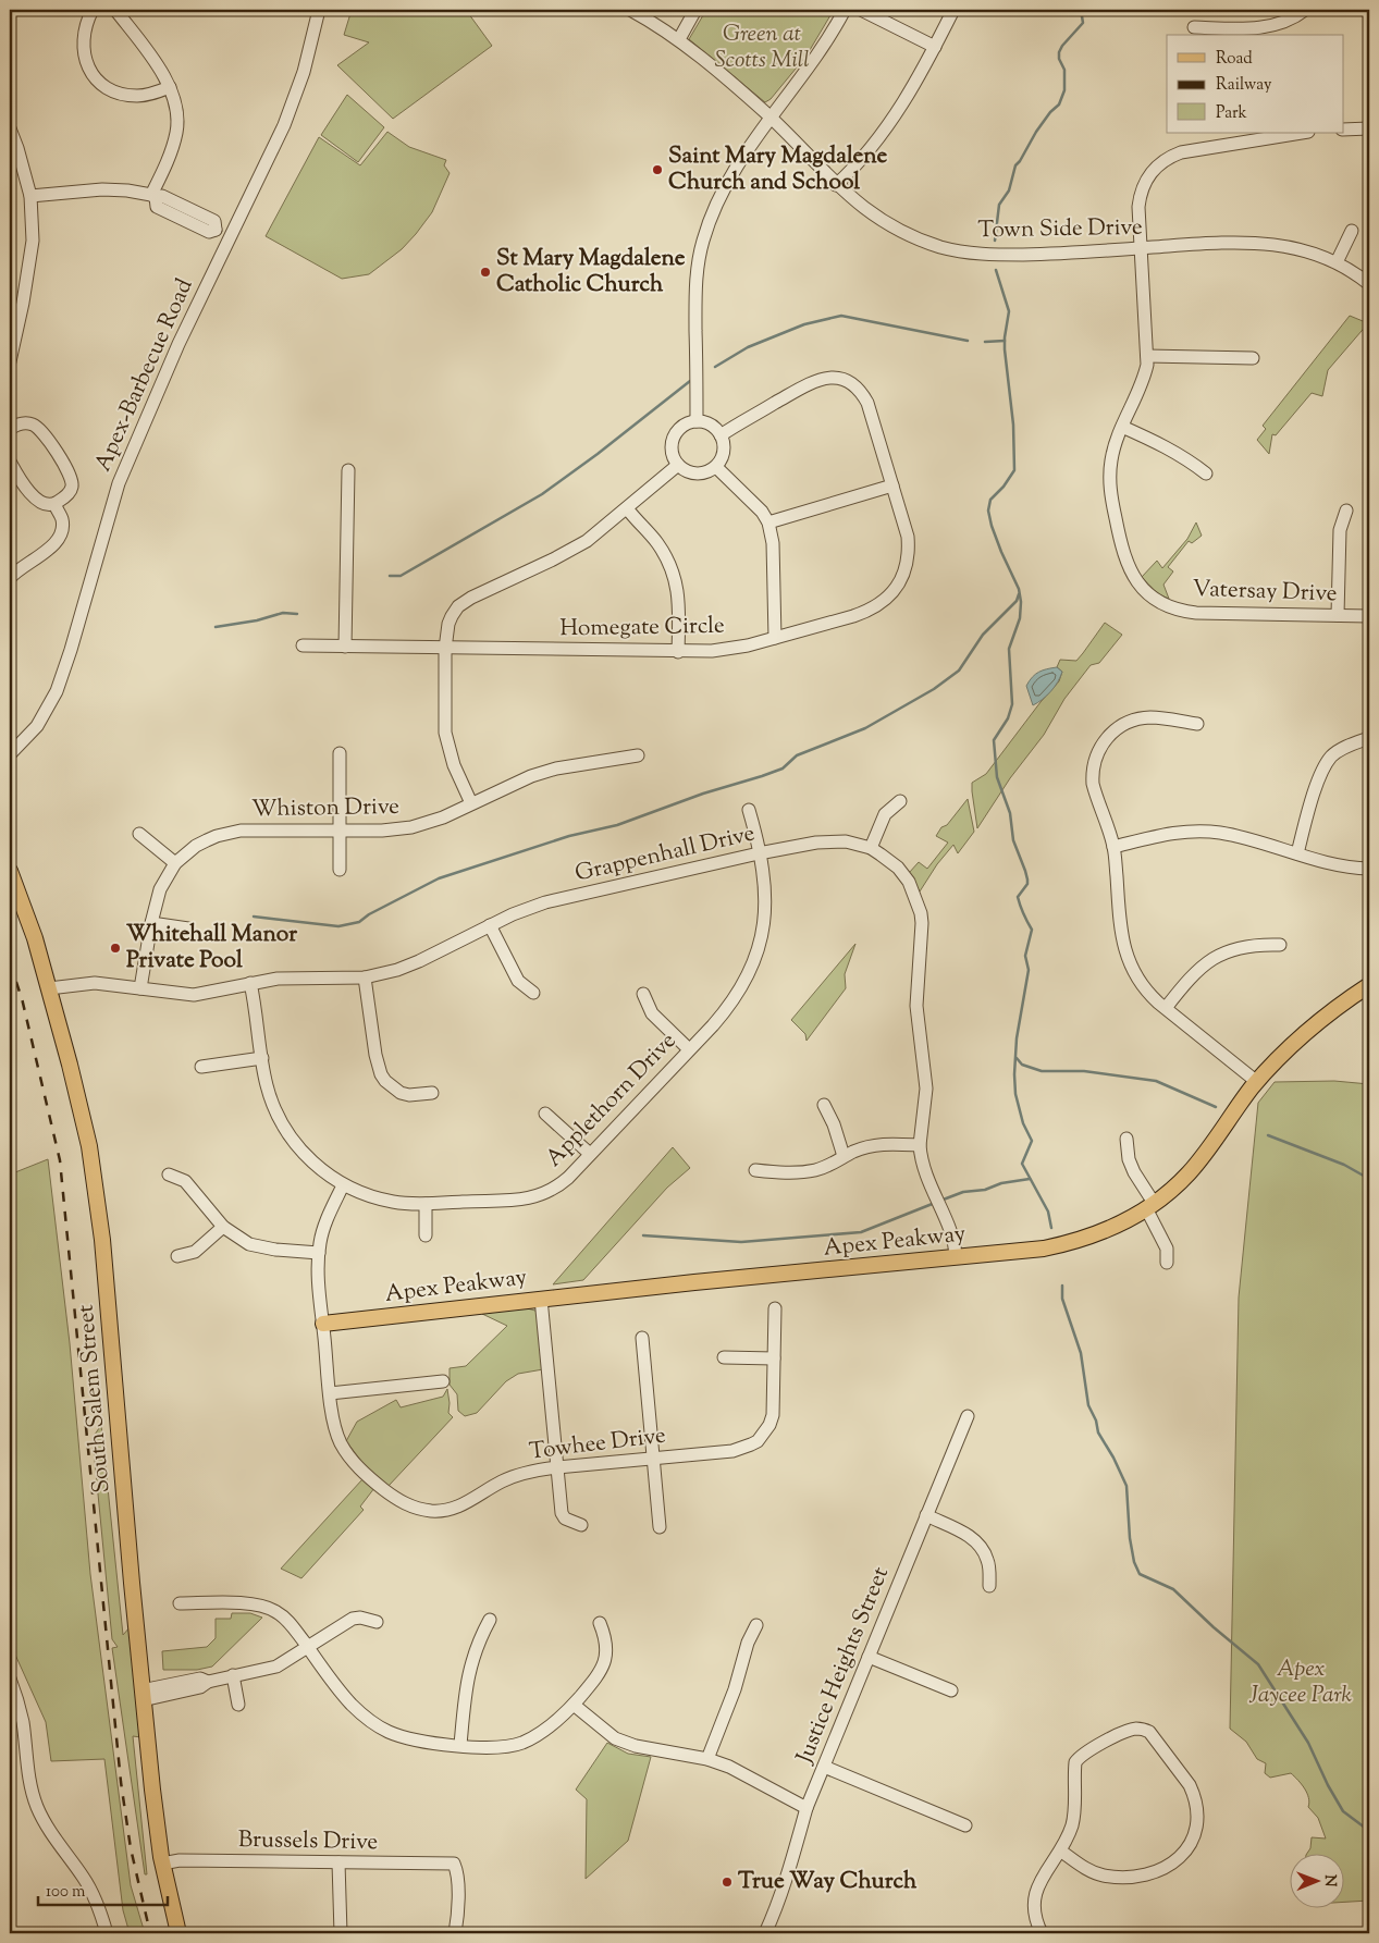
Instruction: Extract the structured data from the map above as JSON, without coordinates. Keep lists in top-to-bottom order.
{
  "streets": {
    "main road": ["Apex Peakway", "South Salem Street"],
    "street": [
      "Town Side Drive",
      "Apex-Barbecue Road",
      "Vatersay Drive",
      "Homegate Circle",
      "Whiston Drive",
      "Grappenhall Drive",
      "Applethorn Drive",
      "Towhee Drive",
      "Justice Heights Street",
      "Brussels Drive"
    ]
  },
  "crossings": [
    ["Town Side Drive", "Vatersay Drive"],
    ["Whiston Drive", "Grappenhall Drive"],
    ["Grappenhall Drive", "Applethorn Drive"],
    ["Grappenhall Drive", "Apex Peakway"],
    ["Grappenhall Drive", "South Salem Street"],
    ["Applethorn Drive", "Towhee Drive"],
    ["Apex Peakway", "Towhee Drive"],
    ["South Salem Street", "Brussels Drive"]
  ],
  "parks": ["Green at Scotts Mill", "Apex Jaycee Park"],
  "places": [
    "Saint Mary Magdalene Church and School",
    "St Mary Magdalene Catholic Church",
    "Whitehall Manor Private Pool",
    "True Way Church"
  ],
  "legend": ["Road", "Railway", "Park"],
  "scale_bar": "100 m",
  "north": "right"
}
